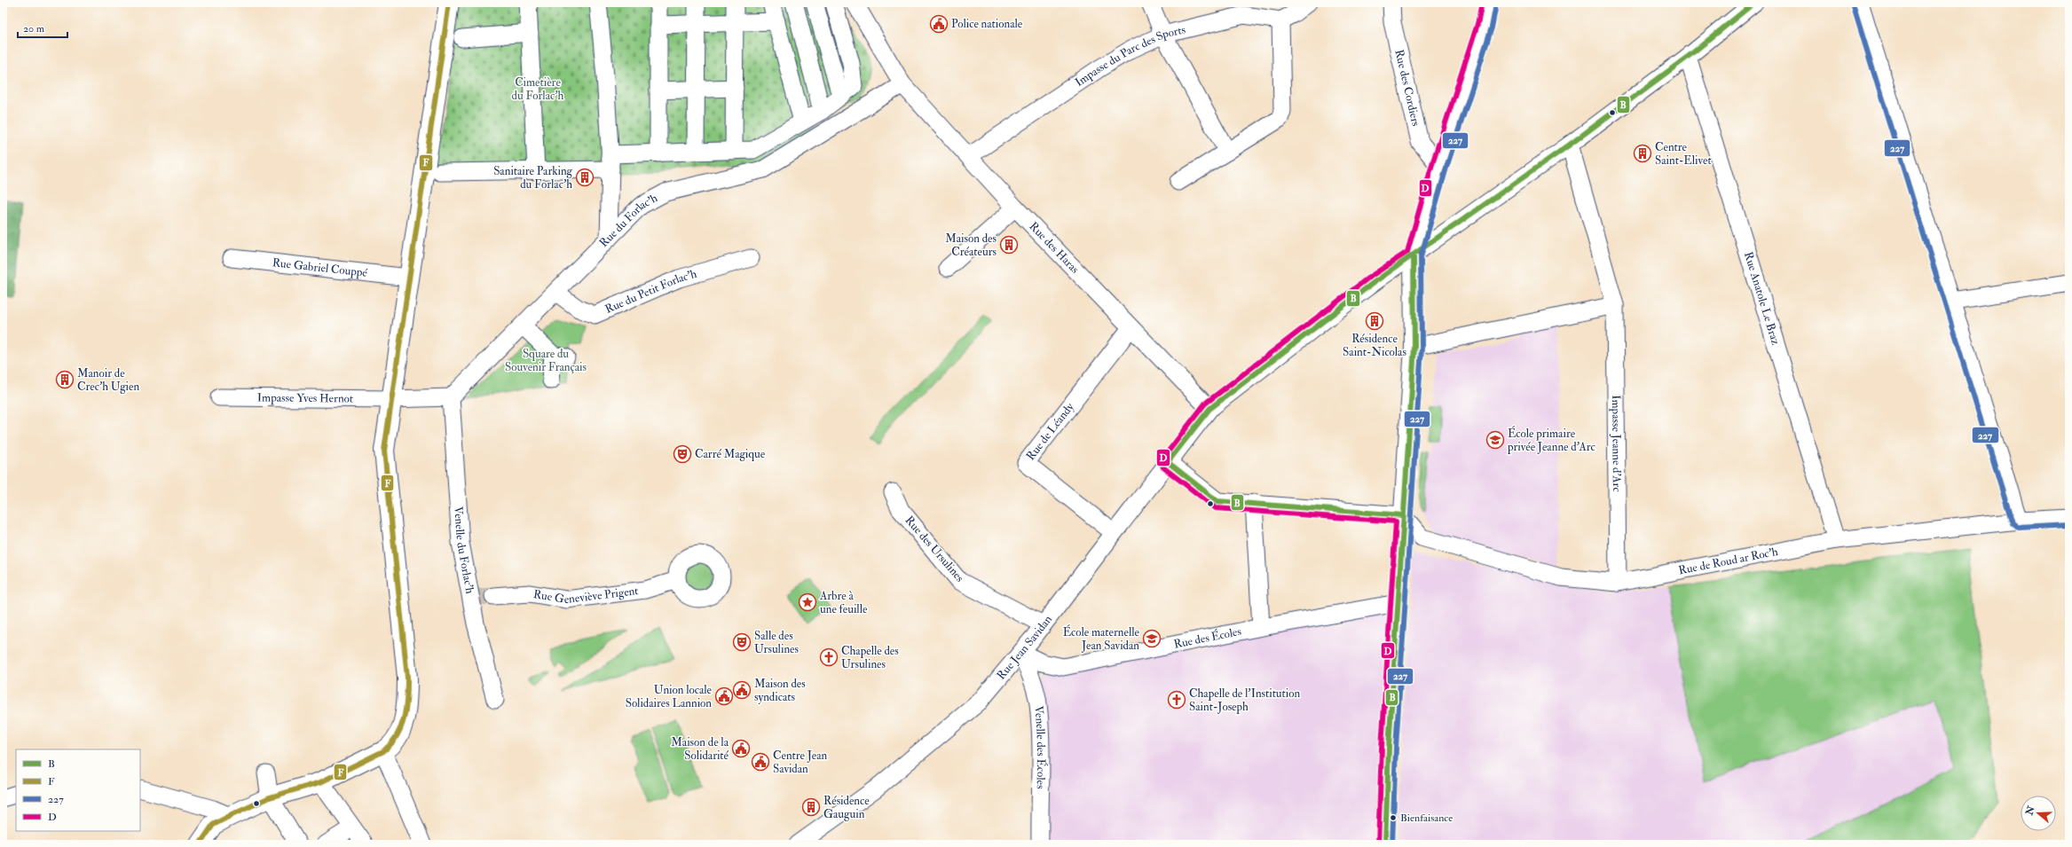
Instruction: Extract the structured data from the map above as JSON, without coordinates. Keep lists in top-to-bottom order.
{
  "streets": {
    "street": [
      "Impasse du Parc des Sports",
      "Rue des Cordiers",
      "Rue du Forlac'h",
      "Rue des Haras",
      "Rue Gabriel Couppé",
      "Rue du Petit Forlac'h",
      "Rue Anatole Le Braz",
      "Impasse Yves Hernot",
      "Rue de Léandy",
      "Impasse Jeanne d'Arc",
      "Rue des Ursulines",
      "Venelle du Forlac'h",
      "Rue de Roud ar Roc'h",
      "Rue Geneviève Prigent",
      "Rue des Écoles",
      "Rue Jean Savidan",
      "Venelle des Écoles"
    ]
  },
  "crossings": [
    ["Impasse du Parc des Sports", "Rue des Haras"],
    ["Rue du Forlac'h", "Rue des Haras"],
    ["Rue du Forlac'h", "Rue du Petit Forlac'h"],
    ["Rue du Forlac'h", "Venelle du Forlac'h"],
    ["Rue des Haras", "Rue de Léandy"],
    ["Rue des Haras", "Rue Jean Savidan"],
    ["Rue Anatole Le Braz", "Rue de Roud ar Roc'h"],
    ["Rue Anatole Le Braz", "Rue Jean Savidan"],
    ["Rue de Léandy", "Rue Jean Savidan"],
    ["Impasse Jeanne d'Arc", "Rue de Roud ar Roc'h"],
    ["Impasse Jeanne d'Arc", "Rue Jean Savidan"],
    ["Rue des Ursulines", "Rue Jean Savidan"],
    ["Rue des Écoles", "Rue Jean Savidan"],
    ["Rue des Écoles", "Venelle des Écoles"],
    ["Rue Jean Savidan", "Venelle des Écoles"]
  ],
  "parks": ["Cimetière du Forlac’h", "Square du Souvenir Français"],
  "places": {
    "public building": [
      "Police nationale",
      "Maison des syndicats",
      "Union locale Solidaires Lannion",
      "Maison de la Solidarité",
      "Centre Jean Savidan"
    ],
    "building": [
      "Centre Saint-Elivet",
      "Sanitaire Parking du Forlac'h",
      "Maison des Créateurs",
      "Résidence Saint-Nicolas",
      "Manoir de Crec'h Ugien",
      "Résidence Gauguin"
    ],
    "school or university": ["École primaire privée Jeanne d'Arc", "École maternelle Jean Savidan"],
    "theatre": ["Carré Magique", "Salle des Ursulines"],
    "place": ["Arbre à une feuille"],
    "church": ["Chapelle des Ursulines", "Chapelle de l'Institution Saint-Joseph"],
    "other": ["Bienfaisance"]
  },
  "lines": [
    "transit line B",
    "transit line F",
    "transit line D",
    "transit line 227"
  ],
  "legend": [
    "B",
    "F",
    "227",
    "D"
  ],
  "scale_bar": "20 m",
  "north": "left"
}
